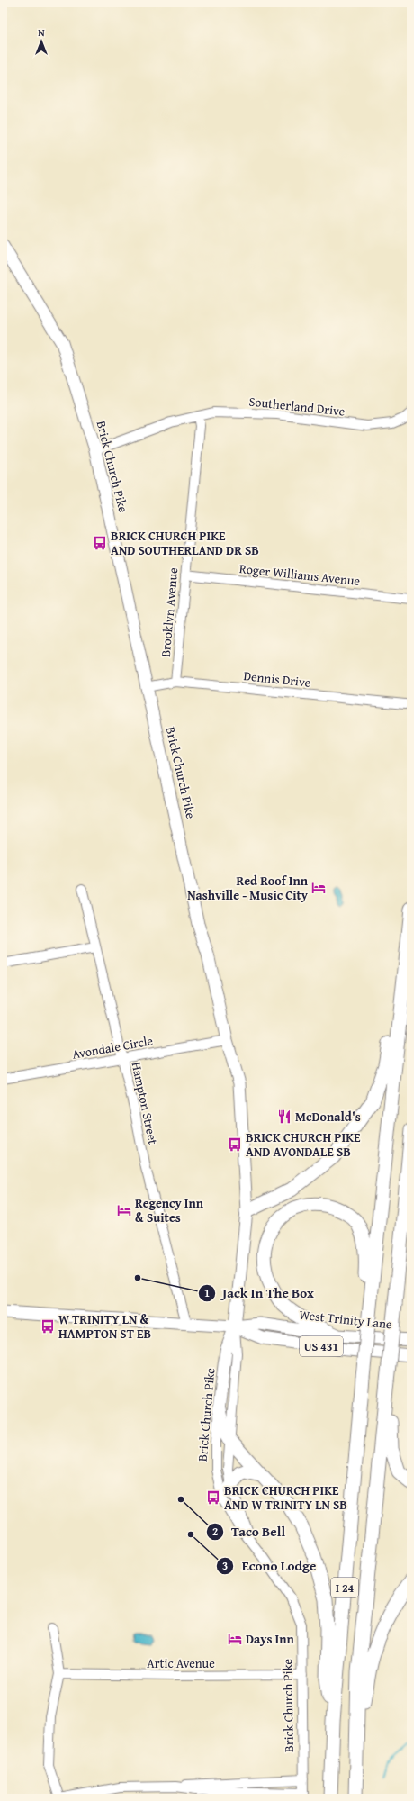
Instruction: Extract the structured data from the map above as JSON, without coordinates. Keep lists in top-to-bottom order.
{
  "streets": {
    "highway": ["I 24"],
    "main road": ["Brick Church Pike", "West Trinity Lane", "US 431"],
    "street": [
      "Southerland Drive",
      "Roger Williams Avenue",
      "Brooklyn Avenue",
      "Dennis Drive",
      "Avondale Circle",
      "Hampton Street",
      "Artic Avenue"
    ]
  },
  "crossings": [
    ["Southerland Drive", "Brick Church Pike"],
    ["Southerland Drive", "Brooklyn Avenue"],
    ["Brick Church Pike", "Dennis Drive"],
    ["Brick Church Pike", "Avondale Circle"],
    ["Brick Church Pike", "West Trinity Lane"],
    ["Brick Church Pike", "Artic Avenue"],
    ["Roger Williams Avenue", "Brooklyn Avenue"],
    ["Brooklyn Avenue", "Dennis Drive"],
    ["Avondale Circle", "Hampton Street"],
    ["Hampton Street", "West Trinity Lane"]
  ],
  "places": {
    "bus stop": [
      "BRICK CHURCH PIKE AND SOUTHERLAND DR SB",
      "BRICK CHURCH PIKE AND AVONDALE SB",
      "W TRINITY LN & HAMPTON ST EB",
      "BRICK CHURCH PIKE AND W TRINITY LN SB"
    ],
    "hotel": ["Red Roof Inn Nashville - Music City", "Regency Inn & Suites", "Days Inn"],
    "restaurant": ["McDonald's"],
    "other": ["Jack In The Box", "Taco Bell", "Econo Lodge"]
  },
  "north": "top"
}
